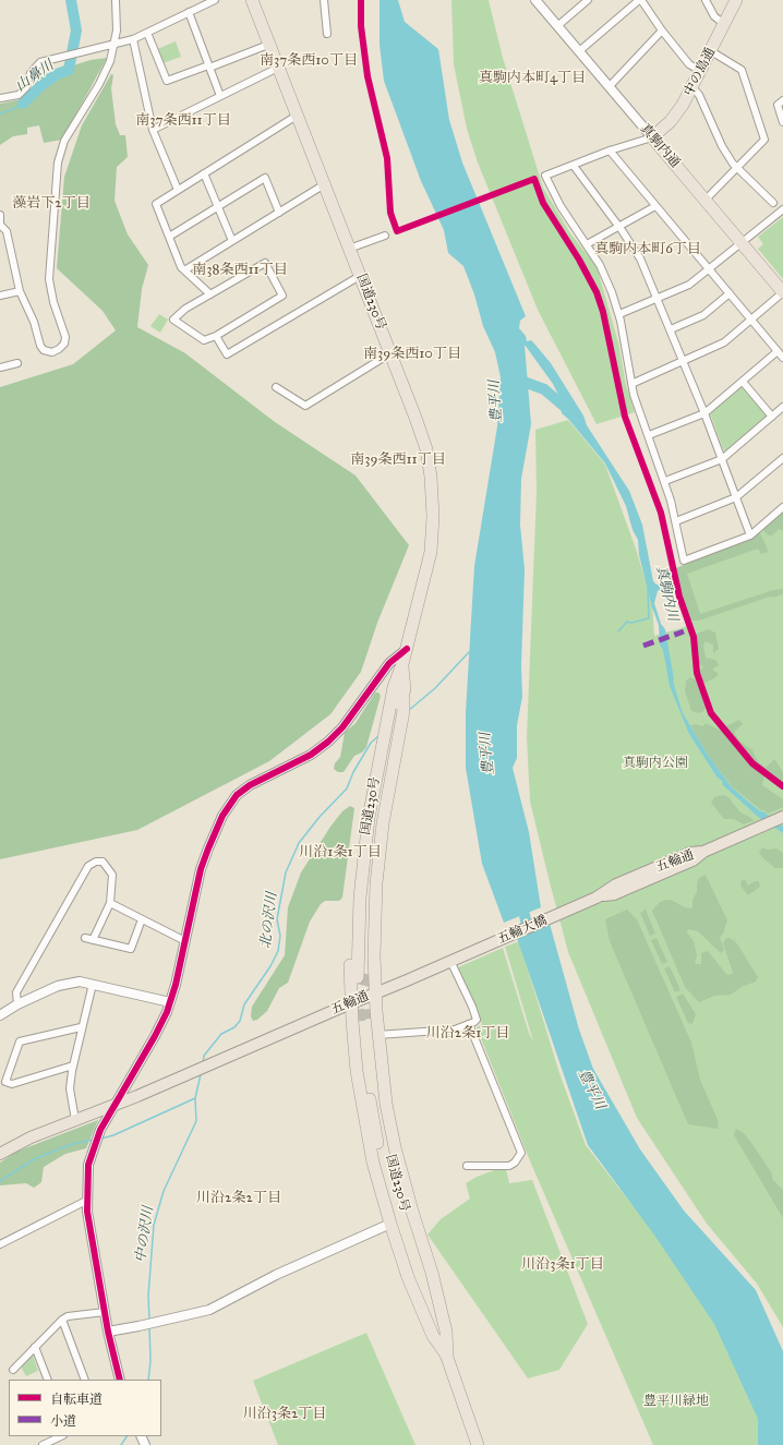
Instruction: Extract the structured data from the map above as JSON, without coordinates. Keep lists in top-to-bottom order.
{
  "streets": {
    "highway": ["中の島通", "真駒内通", "国道230号"],
    "main road": ["五輪通", "五輪大橋"]
  },
  "crossings": [
    ["中の島通", "真駒内通"],
    ["五輪通", "五輪大橋"]
  ],
  "districts": [
    "南37条西10丁目",
    "真駒内本町4丁目",
    "南37条西11丁目",
    "藻岩下2丁目",
    "真駒内本町6丁目",
    "南38条西11丁目",
    "南39条西10丁目",
    "南39条西11丁目",
    "川沿1条1丁目",
    "川沿2条1丁目",
    "川沿2条2丁目",
    "川沿3条1丁目",
    "川沿3条2丁目"
  ],
  "water": [
    "山鼻川",
    "豊平川",
    "真駒内川",
    "北の沢川",
    "中の沢川"
  ],
  "parks": ["真駒内公園", "豊平川緑地"],
  "legend": ["自転車道", "小道"]
}
